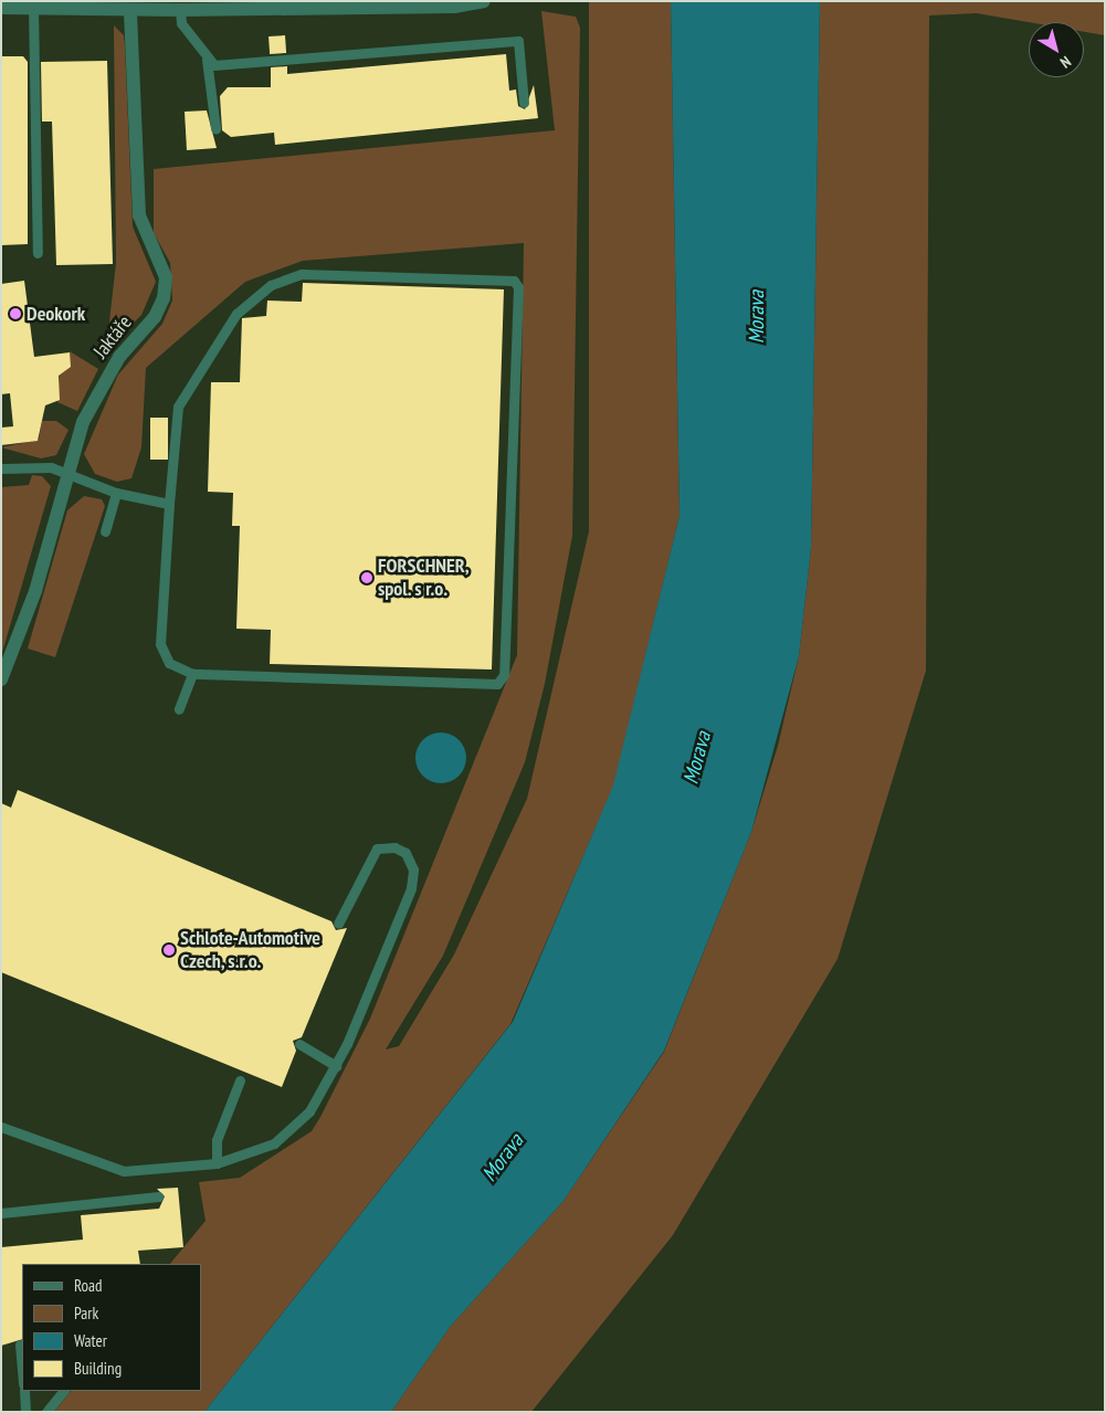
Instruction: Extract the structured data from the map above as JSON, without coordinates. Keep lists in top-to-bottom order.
{
  "streets": {
    "street": ["Jaktáře"]
  },
  "water": ["Morava"],
  "places": ["Deokork", "FORSCHNER, spol. s r.o.", "Schlote-Automotive Czech, s.r.o."],
  "legend": [
    "Road",
    "Park",
    "Water",
    "Building"
  ],
  "north": "bottom right"
}
